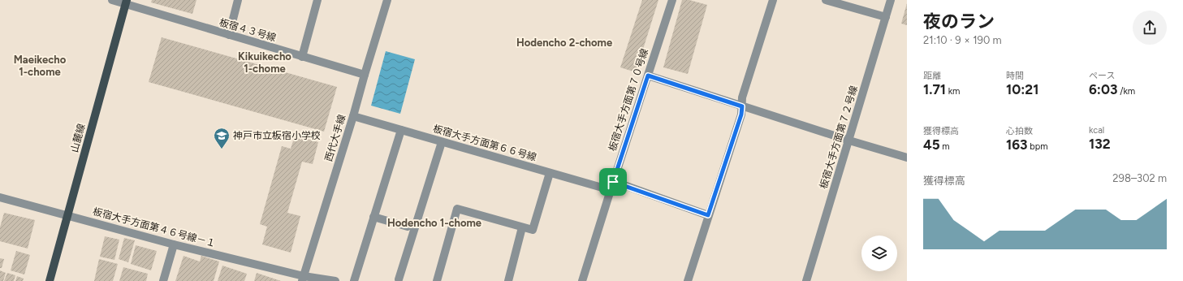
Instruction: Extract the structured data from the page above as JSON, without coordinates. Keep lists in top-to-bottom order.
{
  "streets": {
    "main road": ["山麓線"],
    "street": [
      "板宿４３号線",
      "板宿大手方面第７０号線",
      "板宿大手方面第７２号線",
      "西代大手線",
      "板宿大手方面第６６号線",
      "板宿大手方面第４６号線－１"
    ]
  },
  "crossings": [
    ["板宿４３号線", "山麓線"],
    ["板宿４３号線", "西代大手線"],
    ["板宿大手方面第７０号線", "板宿大手方面第６６号線"],
    ["山麓線", "板宿大手方面第４６号線－１"],
    ["西代大手線", "板宿大手方面第６６号線"],
    ["西代大手線", "板宿大手方面第４６号線－１"]
  ],
  "districts": [
    "Hodencho 2-chome",
    "Kikuikecho 1-chome",
    "Maeikecho 1-chome",
    "Hodencho 1-chome"
  ],
  "places": {
    "school or university": ["神戸市立板宿小学校"]
  },
  "page": {
    "heading": ["夜のラン", "21:10 · 9 × 190 m"],
    "stats": [
      ["距離", "1.71 km"],
      ["時間", "10:21"],
      ["ペース", "6:03 /km"],
      ["獲得標高", "45 m"],
      ["心拍数", "163 bpm"],
      ["kcal", "132"]
    ],
    "chart": ["獲得標高", "298–302 m"]
  }
}
